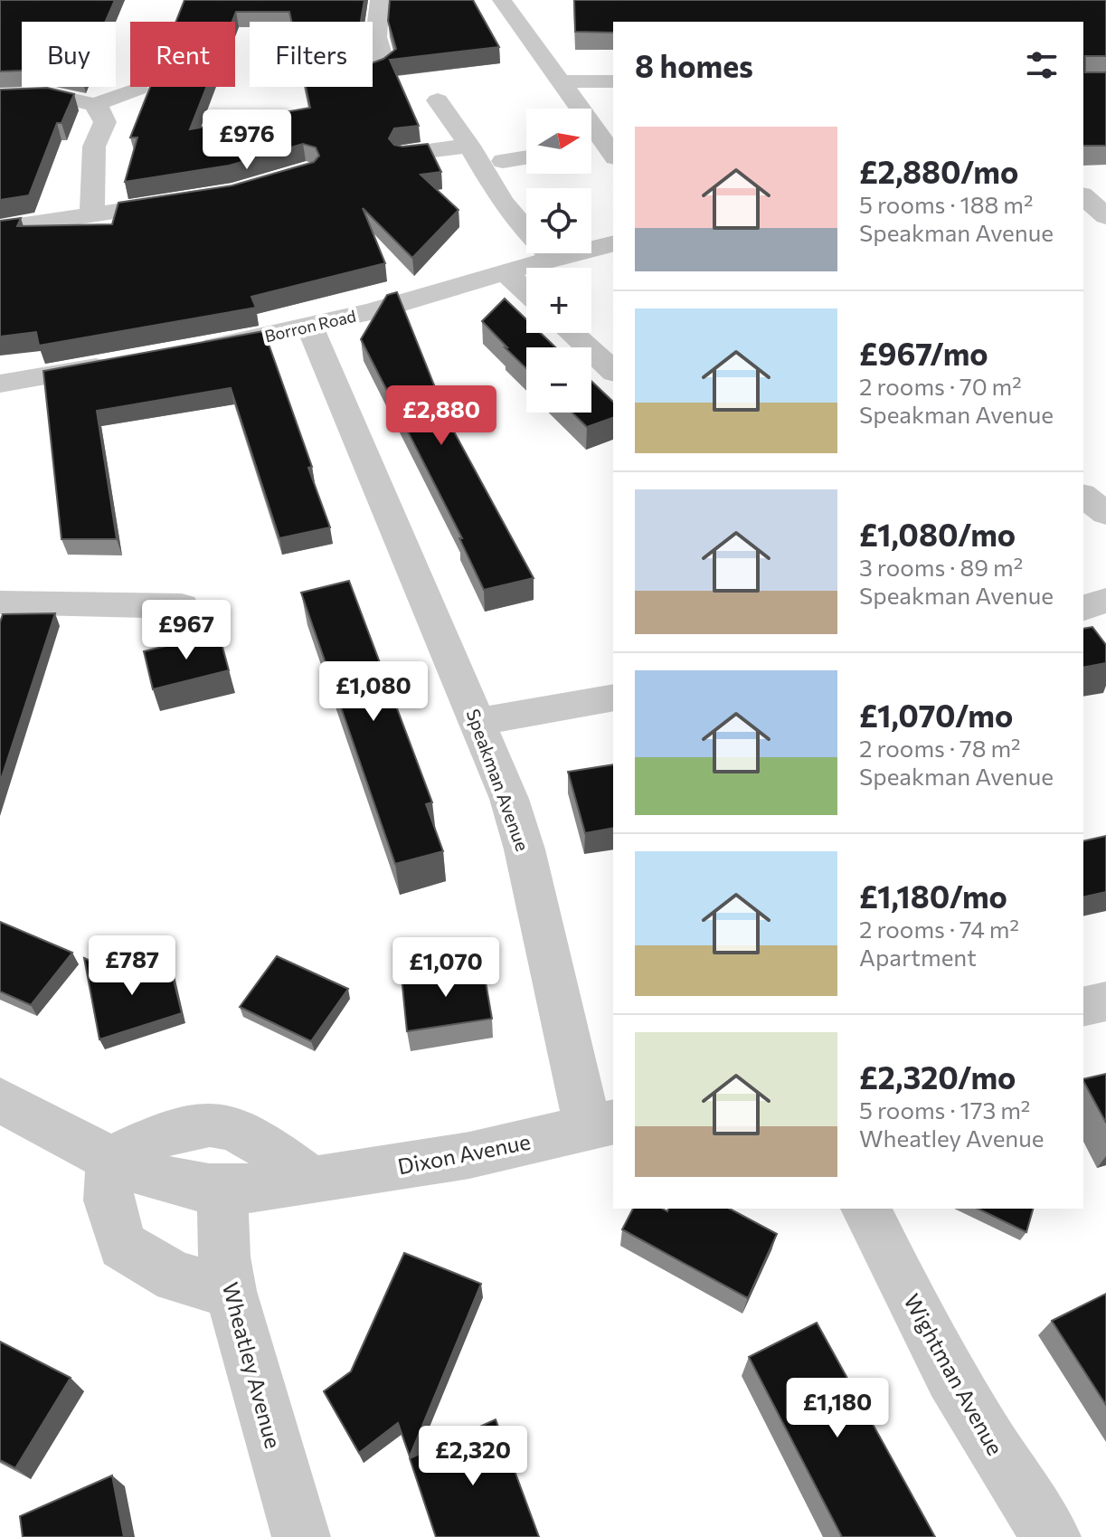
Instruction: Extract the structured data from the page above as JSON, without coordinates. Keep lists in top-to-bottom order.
{
  "streets": {
    "street": [
      "Borron Road",
      "Speakman Avenue",
      "Dixon Avenue",
      "Wheatley Avenue",
      "Wightman Avenue"
    ]
  },
  "crossings": [
    ["Borron Road", "Speakman Avenue"],
    ["Speakman Avenue", "Dixon Avenue"],
    ["Dixon Avenue", "Wheatley Avenue"]
  ],
  "north": "right",
  "page": {
    "chip": ["Buy", "Rent", "Filters"],
    "heading": "8 homes",
    "map_buttons": ["+", "−"],
    "list": [
      {
        "name": "£2,880/mo",
        "note": "5 rooms · 188 m² · Speakman Avenue"
      },
      {
        "name": "£967/mo",
        "note": "2 rooms · 70 m² · Speakman Avenue"
      },
      {
        "name": "£1,080/mo",
        "note": "3 rooms · 89 m² · Speakman Avenue"
      },
      {
        "name": "£1,070/mo",
        "note": "2 rooms · 78 m² · Speakman Avenue"
      },
      {
        "name": "£1,180/mo",
        "note": "2 rooms · 74 m² · Apartment"
      },
      {
        "name": "£2,320/mo",
        "note": "5 rooms · 173 m² · Wheatley Avenue"
      }
    ],
    "price": [
      "£976",
      "£2,880",
      "£967",
      "£1,080",
      "£787",
      "£1,070",
      "£1,180",
      "£2,320"
    ]
  }
}
